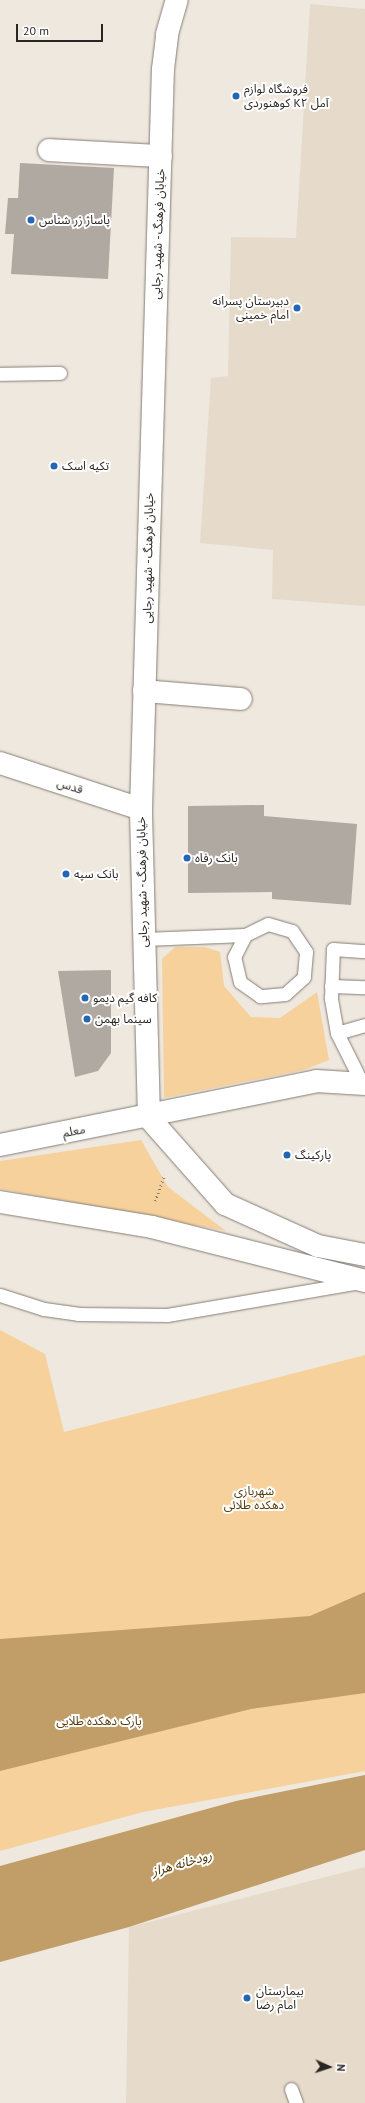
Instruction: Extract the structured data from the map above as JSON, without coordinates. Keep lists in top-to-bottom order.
{
  "streets": {
    "main road": ["خیابان فرهنگ - شهید رجایی", "قدس", "معلم"]
  },
  "crossings": [
    ["خیابان فرهنگ - شهید رجایی", "قدس"],
    ["خیابان فرهنگ - شهید رجایی", "معلم"]
  ],
  "water": ["رودخانه هراز"],
  "parks": ["شهربازی دهکده طلائی", "پارک دهکده طلایی"],
  "places": [
    "فروشگاه لوازم کوهنوردی K۲ آمل",
    "پاساژ زر شناس",
    "دبیرستان پسرانه امام خمینی",
    "تکیه اسک",
    "بانک رفاه",
    "بانک سپه",
    "کافه گیم دیمو",
    "سینما بهمن",
    "پارکینگ",
    "بیمارستان امام رضا"
  ],
  "scale_bar": "20 m",
  "north": "right"
}
